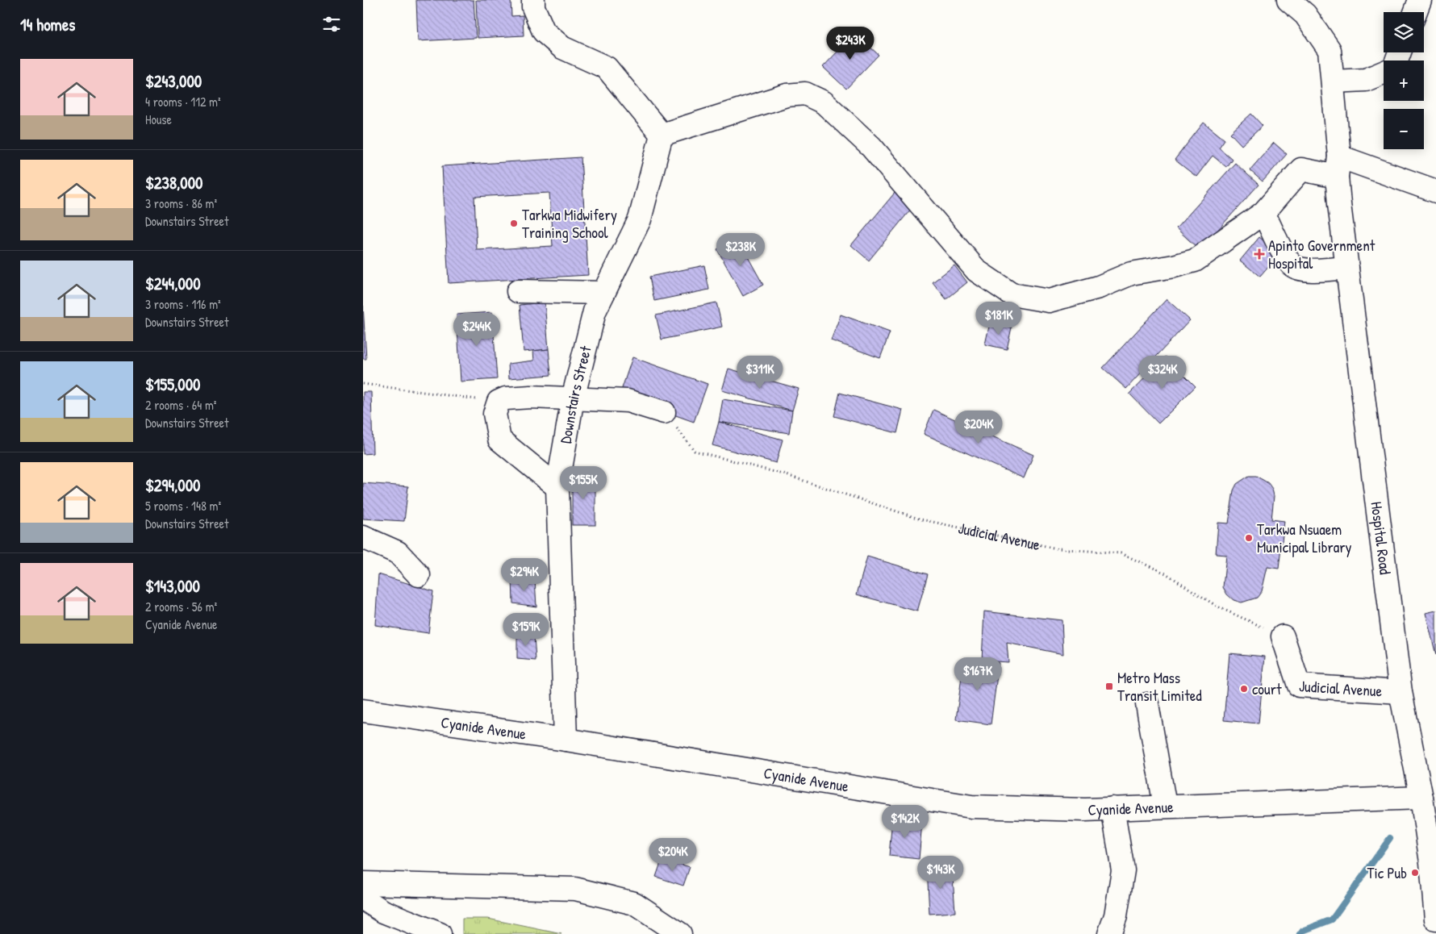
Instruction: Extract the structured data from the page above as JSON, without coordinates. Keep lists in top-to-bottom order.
{
  "streets": {
    "street": [
      "Downstairs Street",
      "Judicial Avenue",
      "Hospital Road",
      "Cyanide Avenue"
    ]
  },
  "crossings": [
    ["Downstairs Street", "Cyanide Avenue"],
    ["Judicial Avenue", "Hospital Road"],
    ["Hospital Road", "Cyanide Avenue"]
  ],
  "places": {
    "other": [
      "Tarkwa Midwifery Training School",
      "Tarkwa Nsuaem Municipal Library",
      "court",
      "Tic Pub"
    ],
    "health": ["Apinto Government Hospital"],
    "transit": ["Metro Mass Transit Limited"]
  },
  "page": {
    "heading": "14 homes",
    "map_buttons": ["+", "−"],
    "price": [
      "$243K",
      "$238K",
      "$181K",
      "$244K",
      "$311K",
      "$324K",
      "$204K",
      "$155K",
      "$294K",
      "$159K",
      "$167K",
      "$142K",
      "$204K",
      "$143K"
    ],
    "list": [
      {
        "name": "$243,000",
        "note": "4 rooms · 112 m² · House"
      },
      {
        "name": "$238,000",
        "note": "3 rooms · 86 m² · Downstairs Street"
      },
      {
        "name": "$244,000",
        "note": "3 rooms · 116 m² · Downstairs Street"
      },
      {
        "name": "$155,000",
        "note": "2 rooms · 64 m² · Downstairs Street"
      },
      {
        "name": "$294,000",
        "note": "5 rooms · 148 m² · Downstairs Street"
      },
      {
        "name": "$143,000",
        "note": "2 rooms · 56 m² · Cyanide Avenue"
      }
    ]
  }
}
